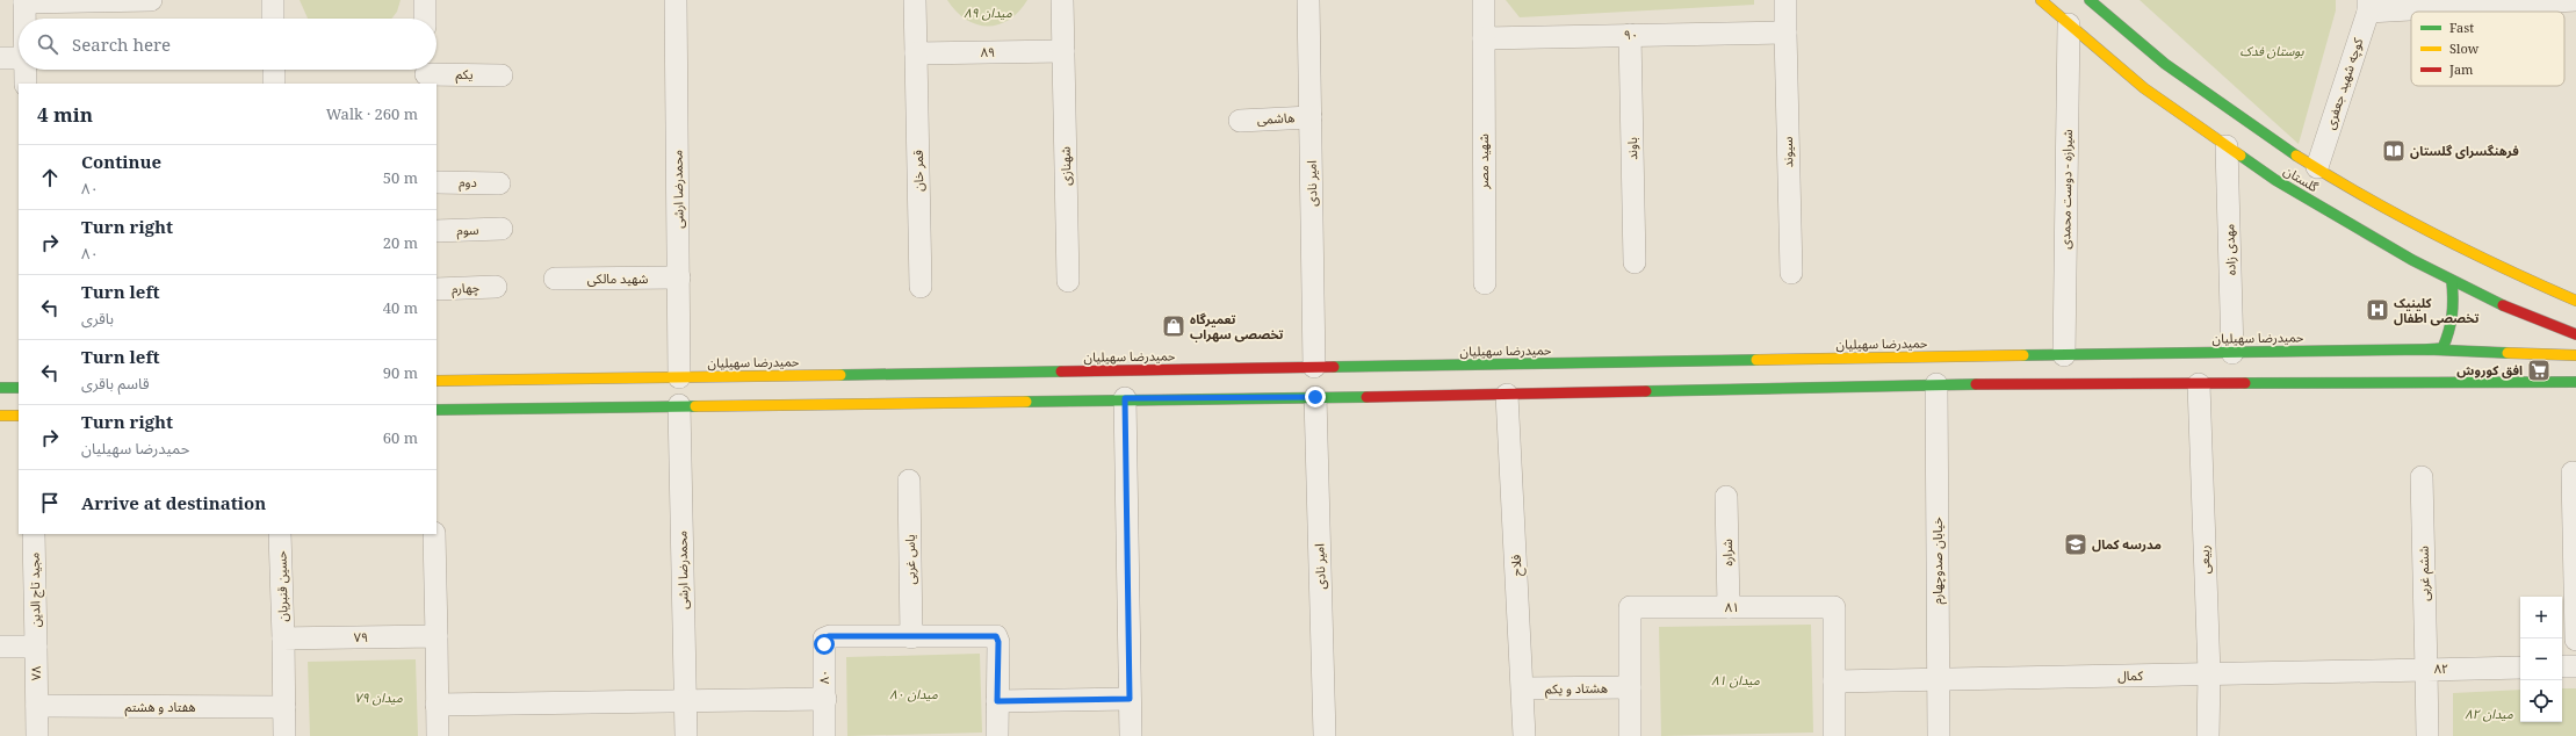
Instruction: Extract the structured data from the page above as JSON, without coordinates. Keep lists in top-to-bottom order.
{
  "streets": {
    "main road": ["گلستان", "حمیدرضا سهیلیان"],
    "street": [
      "۹۰",
      "۸۹",
      "یکم",
      "کوچه شهید جعفری",
      "هاشمی",
      "باوند",
      "سیوند",
      "شهید مصر",
      "شهنازی",
      "قمر خان",
      "دوم",
      "امیر نادی",
      "محمدرضا ارشی",
      "شیرازه - دوست محمدی",
      "سوم",
      "مهدی زاده",
      "شهید مالکی",
      "چهارم",
      "شراره",
      "یاس غربی",
      "ربیعی",
      "خیابان صدوچهارم",
      "فلاح",
      "ششم غربی",
      "حسین قنبریان",
      "مجید تاج الدین",
      "۸۱",
      "۷۹",
      "۸۲",
      "۷۸",
      "کمال",
      "۸۰",
      "هشتاد و یکم",
      "هفتاد و هشتم"
    ]
  },
  "crossings": [
    ["۹۰", "باوند"],
    ["۹۰", "سیوند"],
    ["۹۰", "شهید مصر"],
    ["۸۹", "شهنازی"],
    ["۸۹", "قمر خان"],
    ["کوچه شهید جعفری", "گلستان"],
    ["هاشمی", "امیر نادی"],
    ["گلستان", "شیرازه - دوست محمدی"],
    ["گلستان", "مهدی زاده"],
    ["امیر نادی", "حمیدرضا سهیلیان"],
    ["محمدرضا ارشی", "شهید مالکی"],
    ["محمدرضا ارشی", "حمیدرضا سهیلیان"],
    ["شیرازه - دوست محمدی", "حمیدرضا سهیلیان"],
    ["مهدی زاده", "حمیدرضا سهیلیان"],
    ["حمیدرضا سهیلیان", "ربیعی"],
    ["حمیدرضا سهیلیان", "خیابان صدوچهارم"],
    ["حمیدرضا سهیلیان", "فلاح"],
    ["شراره", "۸۱"],
    ["یاس غربی", "۸۰"],
    ["ربیعی", "کمال"],
    ["خیابان صدوچهارم", "کمال"],
    ["فلاح", "هشتاد و یکم"],
    ["ششم غربی", "۸۲"],
    ["ششم غربی", "کمال"],
    ["حسین قنبریان", "۷۹"],
    ["مجید تاج الدین", "۷۸"],
    ["۸۱", "کمال"],
    ["۸۱", "هشتاد و یکم"],
    ["۸۲", "کمال"],
    ["۷۸", "هفتاد و هشتم"]
  ],
  "parks": [
    "میدان ۸۹",
    "بوستان فدک",
    "میدان ۸۱",
    "میدان ۸۰",
    "میدان ۷۹",
    "میدان ۸۲"
  ],
  "places": {
    "library": ["فرهنگسرای گلستان"],
    "hospital": ["کلینیک تخصصی اطفال"],
    "shop": ["تعمیرگاه تخصصی سهراب"],
    "supermarket": ["افق کوروش"],
    "school or university": ["مدرسه کمال"]
  },
  "legend": ["Fast", "Slow", "Jam"],
  "page": {
    "search": "Search here",
    "heading": ["4 min", "Walk · 260 m"],
    "list": [
      ["Continue", "۸۰", "50 m"],
      ["Turn right", "۸۰", "20 m"],
      ["Turn left", "باقری", "40 m"],
      ["Turn left", "قاسم باقری", "90 m"],
      ["Turn right", "حمیدرضا سهیلیان", "60 m"],
      "Arrive at destination"
    ],
    "map_buttons": ["+", "−"]
  }
}
